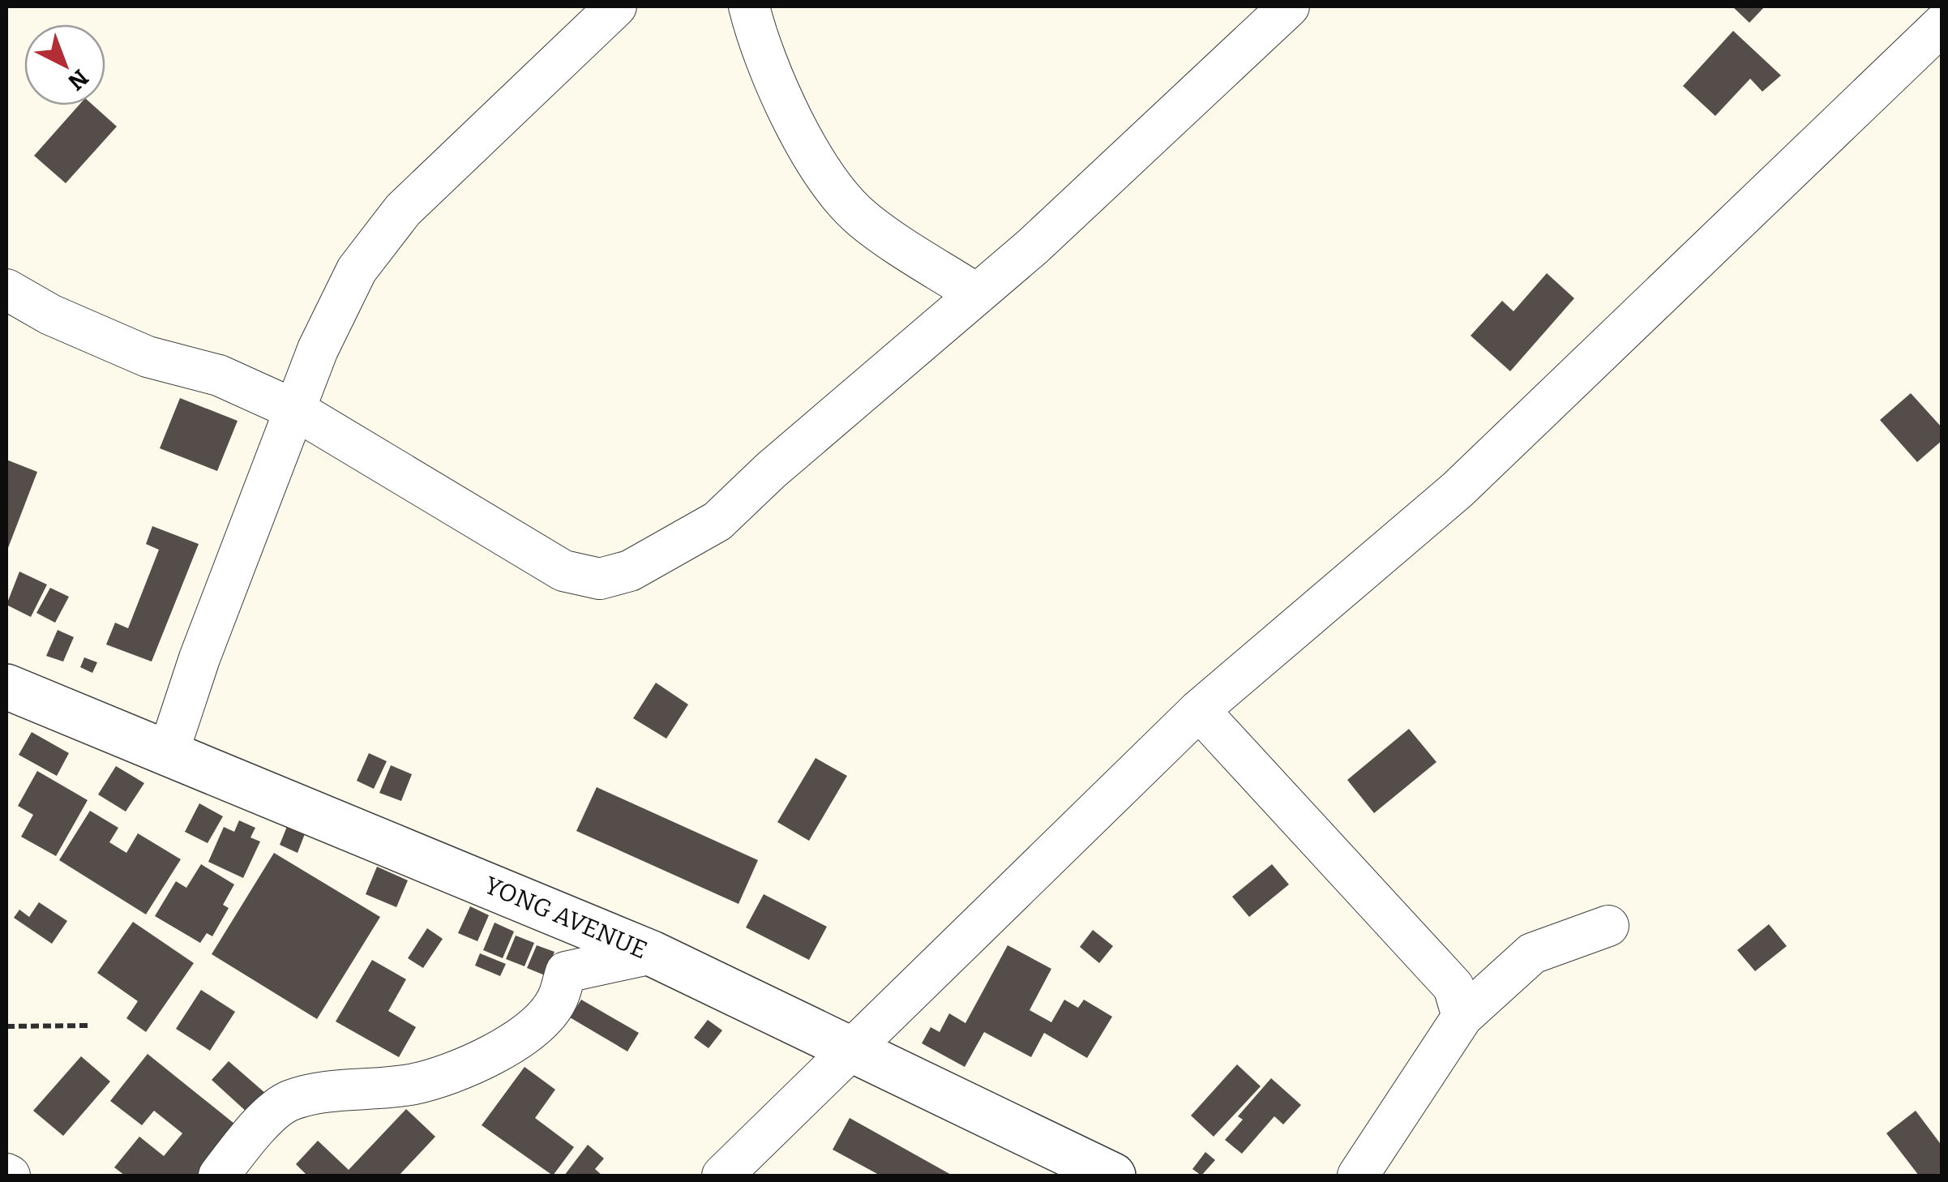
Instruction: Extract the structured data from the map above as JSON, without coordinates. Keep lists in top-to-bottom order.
{
  "streets": {
    "street": ["YONG AVENUE"]
  },
  "north": "bottom right"
}
